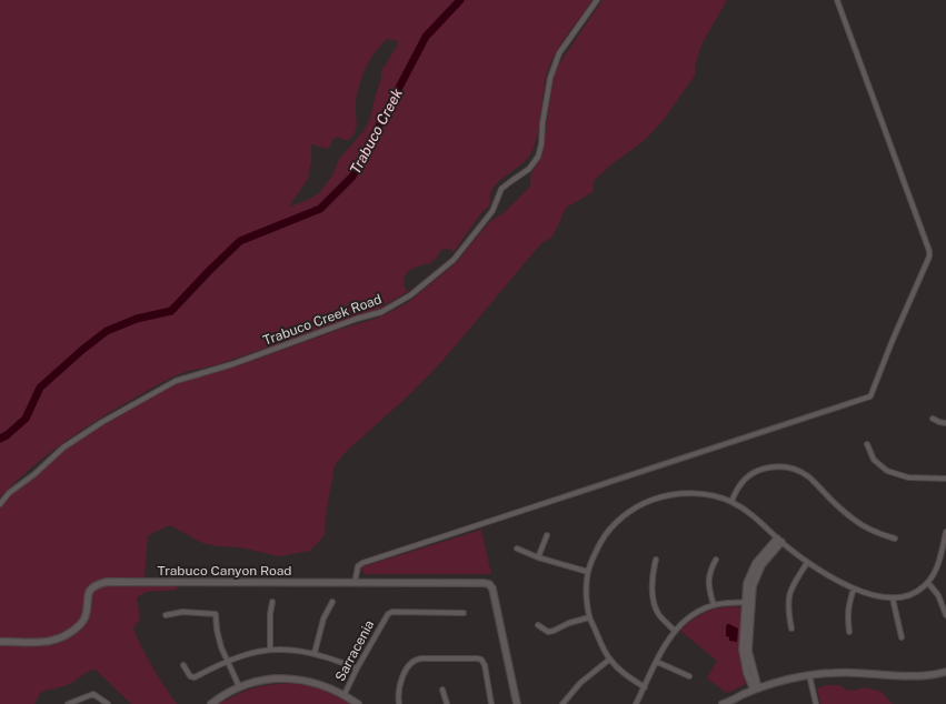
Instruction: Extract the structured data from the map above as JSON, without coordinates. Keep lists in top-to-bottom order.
{
  "streets": {
    "main road": ["Trabuco Canyon Road"],
    "street": ["Trabuco Creek Road", "Sarracenia"]
  },
  "water": ["Trabuco Creek"]
}
